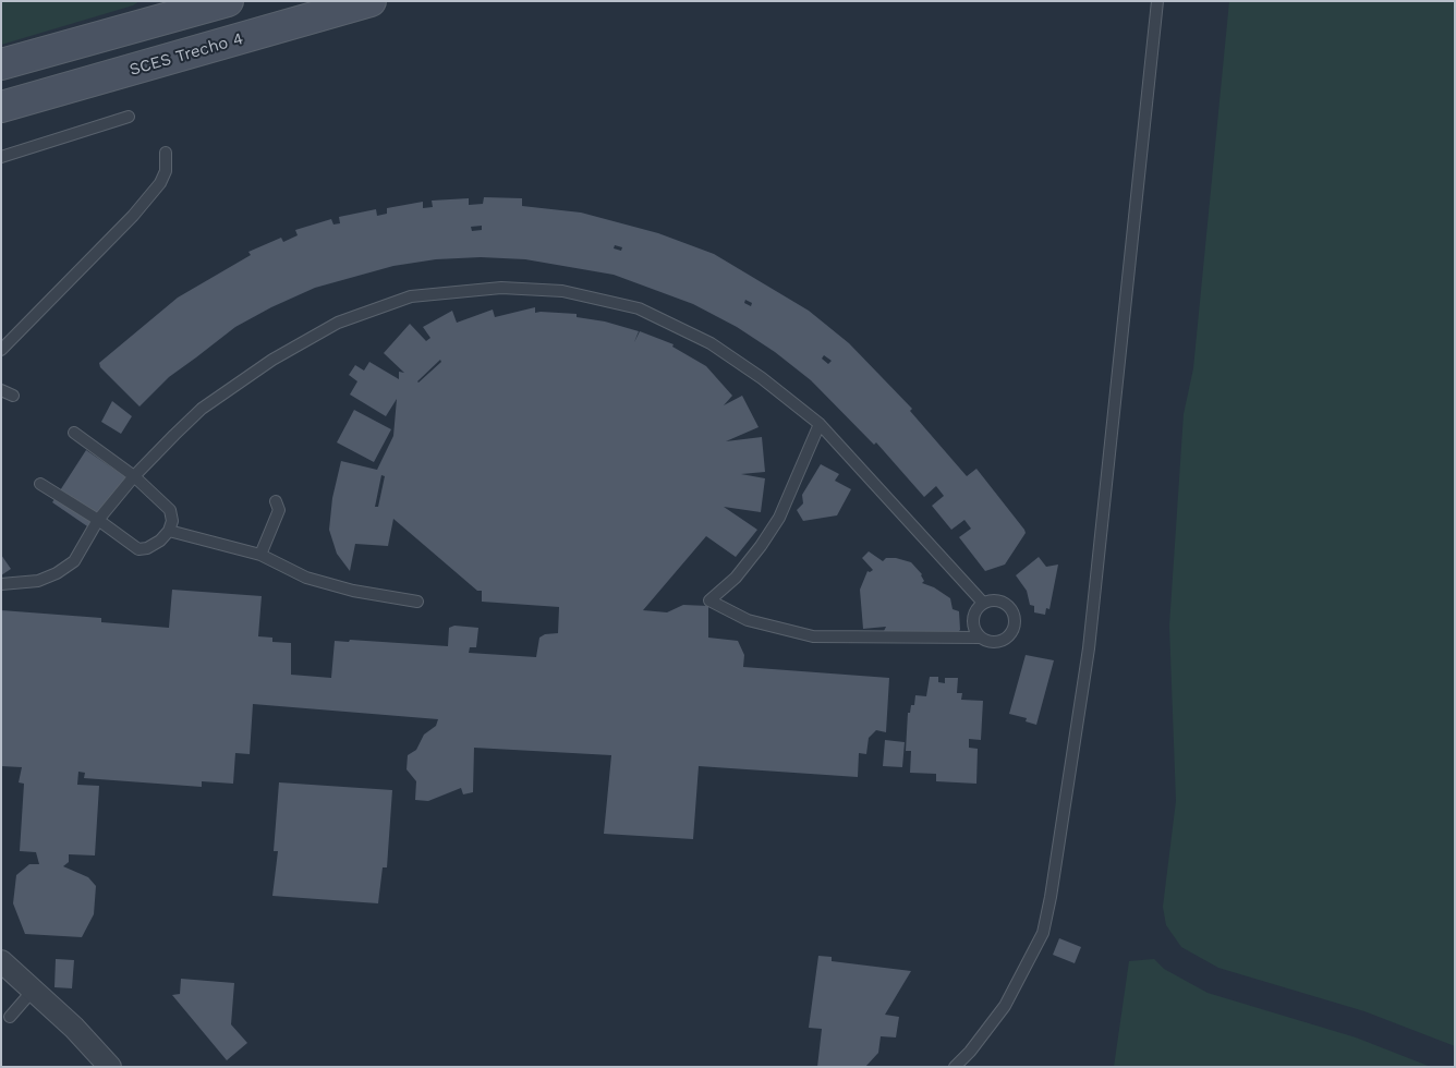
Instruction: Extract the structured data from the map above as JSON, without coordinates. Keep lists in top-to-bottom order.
{
  "streets": {
    "street": ["SCES Trecho 4"]
  }
}
